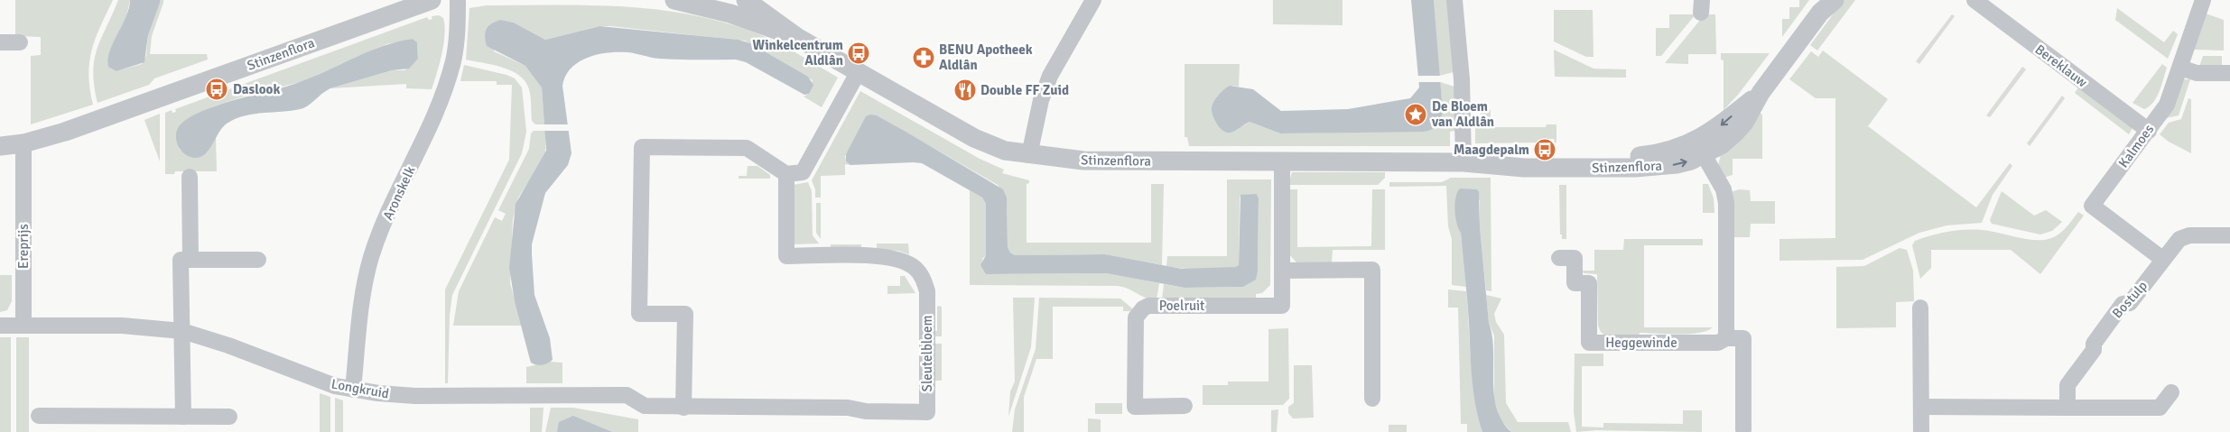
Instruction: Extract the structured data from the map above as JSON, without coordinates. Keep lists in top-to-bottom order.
{
  "streets": {
    "street": [
      "Stinzenflora",
      "Bereklauw",
      "Kalmoes",
      "Aronskelk",
      "Ereprijs",
      "Bostulp",
      "Poelruit",
      "Heggewinde",
      "Sleutelbloem",
      "Longkruid"
    ]
  },
  "crossings": [
    ["Stinzenflora", "Ereprijs"],
    ["Stinzenflora", "Poelruit"],
    ["Bereklauw", "Kalmoes"],
    ["Kalmoes", "Bostulp"],
    ["Aronskelk", "Longkruid"],
    ["Ereprijs", "Longkruid"],
    ["Sleutelbloem", "Longkruid"]
  ],
  "places": {
    "bus stop": ["Winkelcentrum Aldlân", "Daslook", "Maagdepalm"],
    "pharmacy": ["BENU Apotheek Aldlân"],
    "restaurant": ["Double FF Zuid"],
    "place": ["De Bloem van Aldlân"]
  }
}
